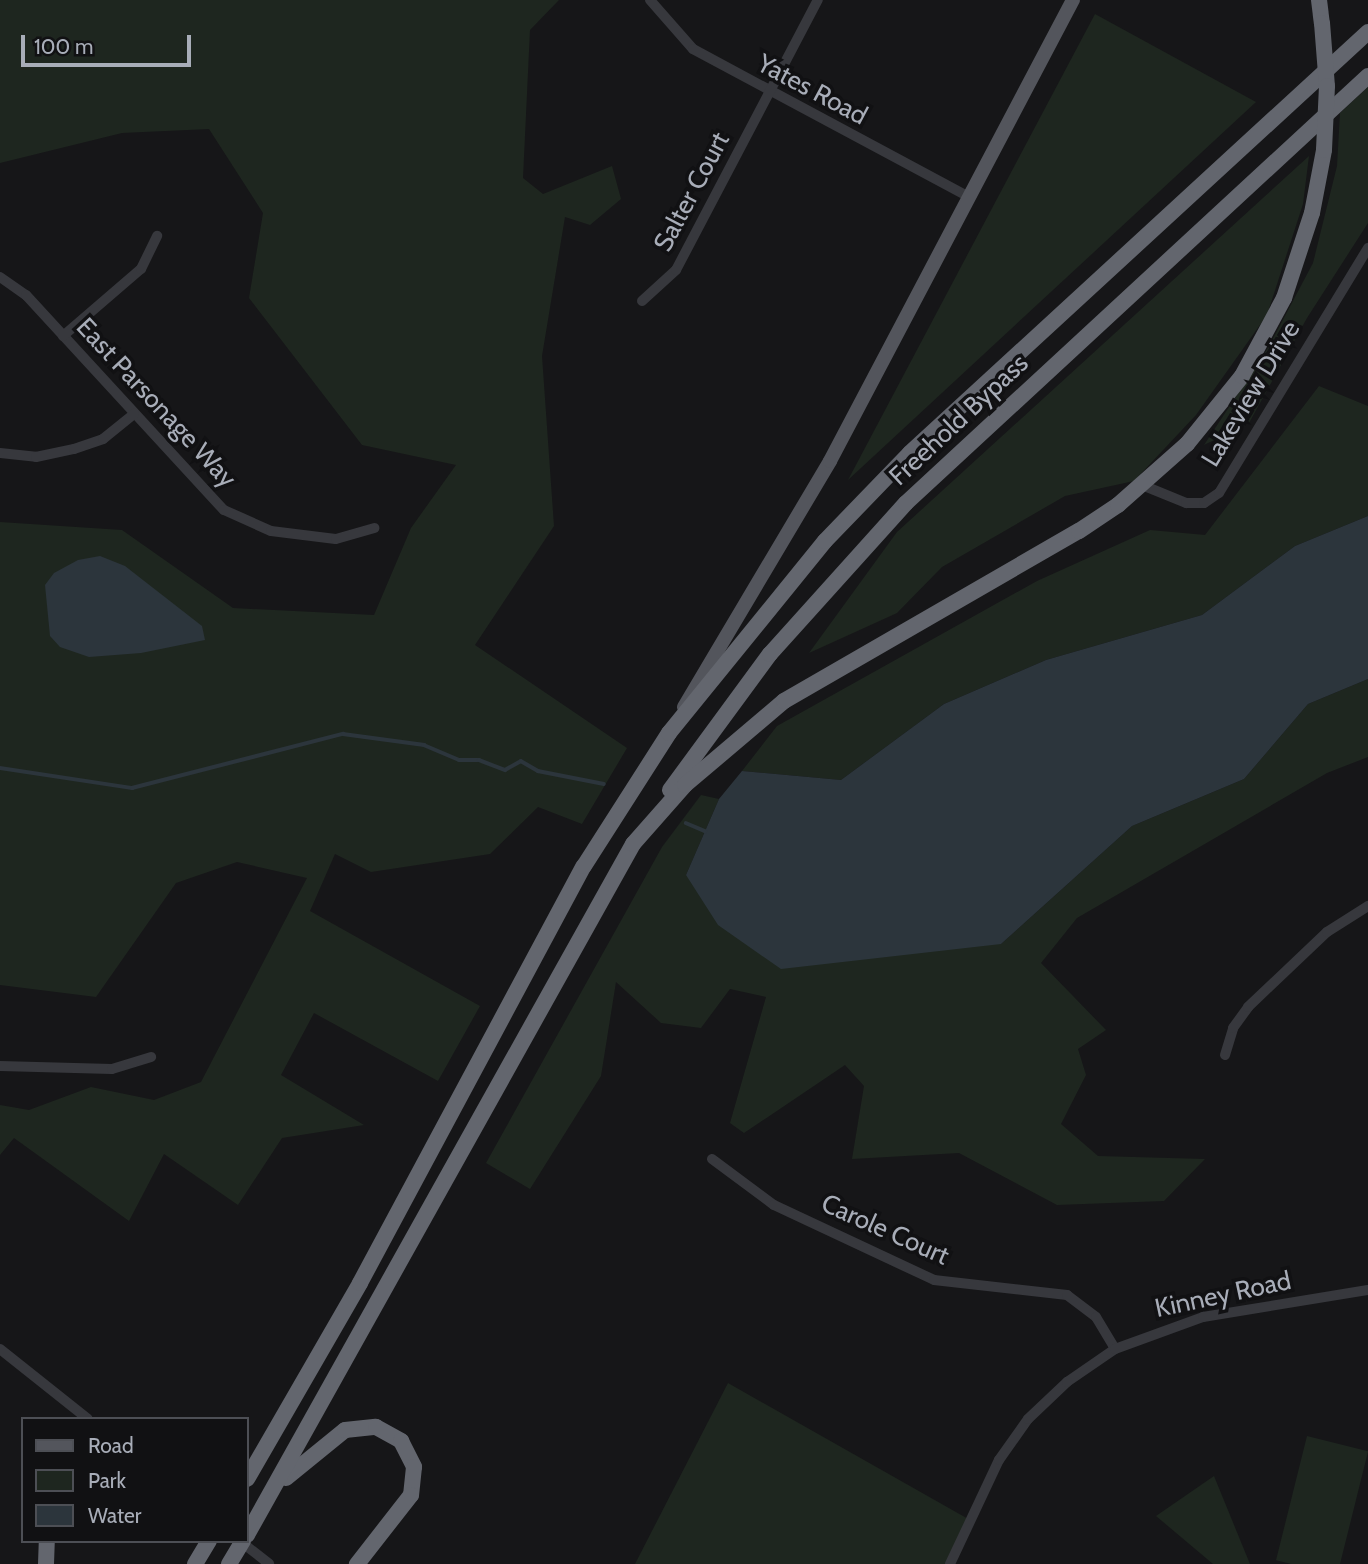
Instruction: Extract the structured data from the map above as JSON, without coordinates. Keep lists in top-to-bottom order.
{
  "streets": {
    "highway": ["Freehold Bypass"],
    "street": [
      "Yates Road",
      "Salter Court",
      "Lakeview Drive",
      "East Parsonage Way",
      "Carole Court",
      "Kinney Road"
    ]
  },
  "crossings": [
    ["Yates Road", "Salter Court"],
    ["Carole Court", "Kinney Road"]
  ],
  "legend": ["Road", "Park", "Water"],
  "scale_bar": "100 m"
}
